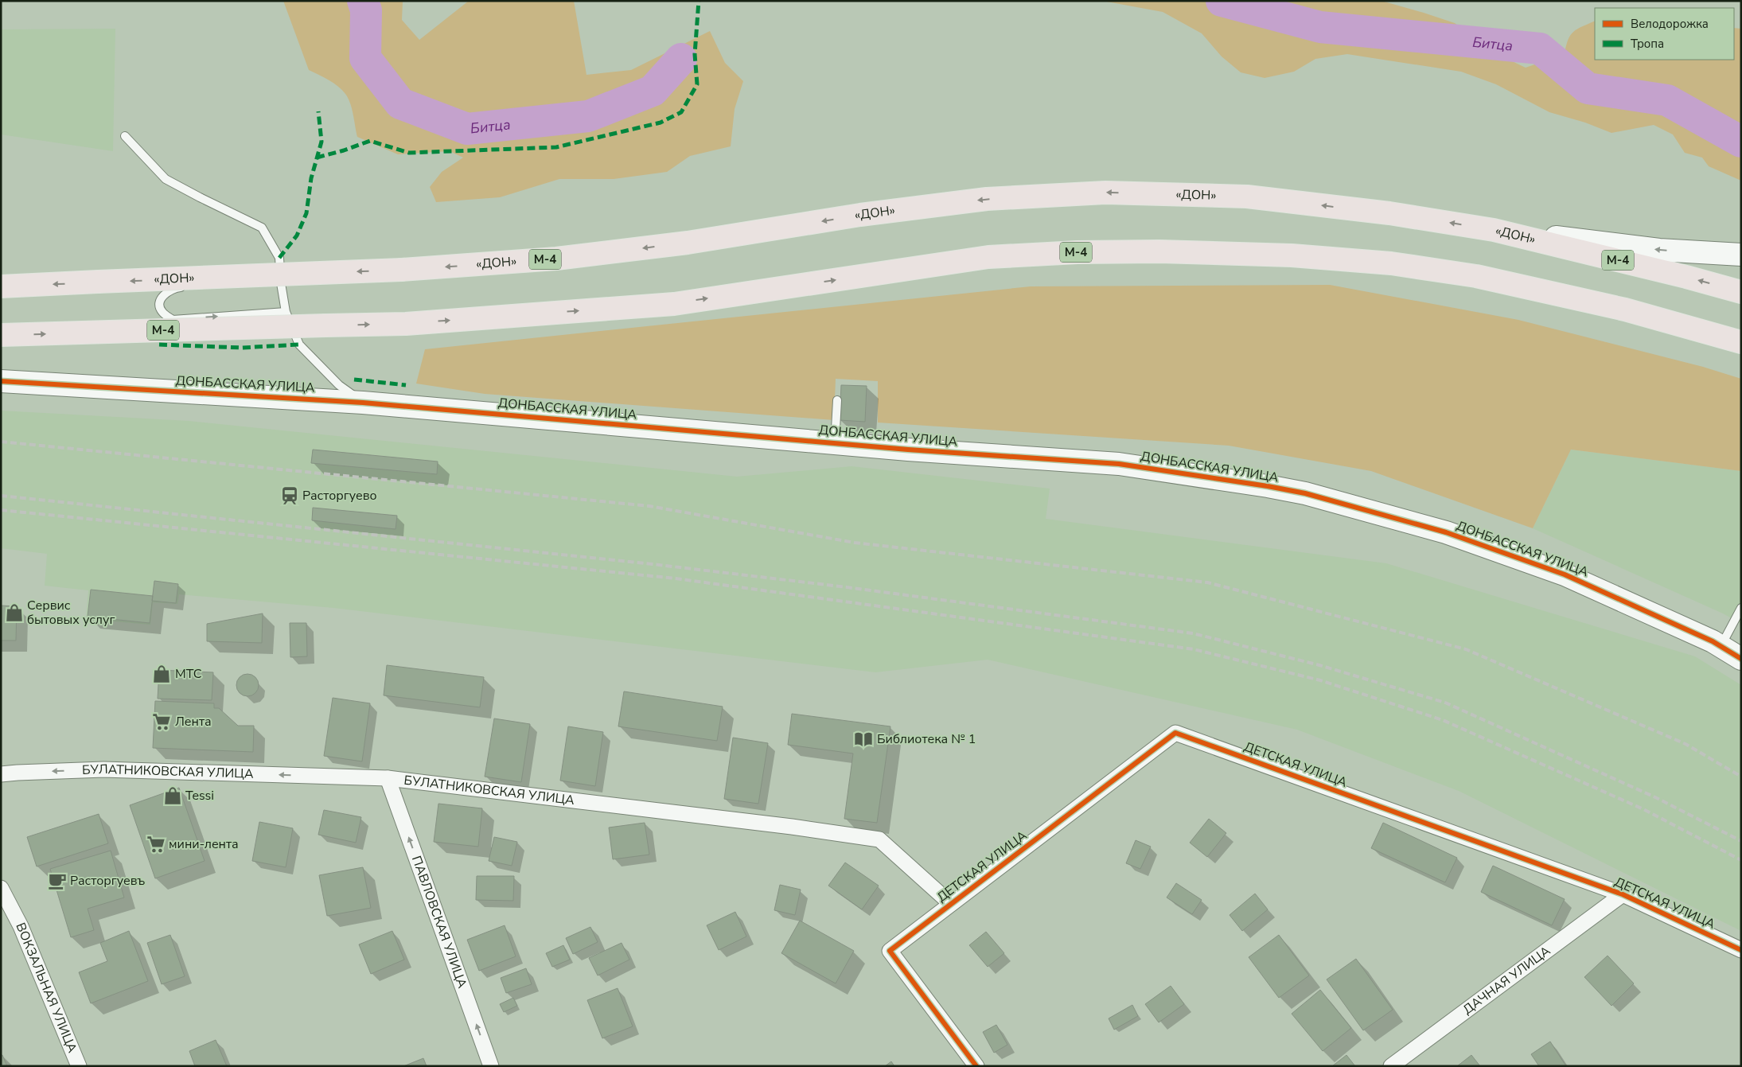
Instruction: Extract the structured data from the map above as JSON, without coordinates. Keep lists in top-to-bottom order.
{
  "streets": {
    "highway": ["«ДОН»", "М-4"],
    "street": [
      "ДОНБАССКАЯ УЛИЦА",
      "ДЕТСКАЯ УЛИЦА",
      "БУЛАТНИКОВСКАЯ УЛИЦА",
      "ПАВЛОВСКАЯ УЛИЦА",
      "ДАЧНАЯ УЛИЦА",
      "ВОКЗАЛЬНАЯ УЛИЦА"
    ]
  },
  "crossings": [
    ["ДЕТСКАЯ УЛИЦА", "БУЛАТНИКОВСКАЯ УЛИЦА"],
    ["ДЕТСКАЯ УЛИЦА", "ДАЧНАЯ УЛИЦА"],
    ["БУЛАТНИКОВСКАЯ УЛИЦА", "ПАВЛОВСКАЯ УЛИЦА"]
  ],
  "one_way": ["БУЛАТНИКОВСКАЯ УЛИЦА", "ПАВЛОВСКАЯ УЛИЦА"],
  "water": ["Битца"],
  "places": {
    "station": ["Расторгуево"],
    "shop": ["Сервис бытовых услуг", "МТС", "Tessi"],
    "supermarket": ["Лента", "мини-лента"],
    "library": ["Библиотека № 1"],
    "cafe": ["Расторгуевъ"]
  },
  "legend": ["Велодорожка", "Тропа"]
}
